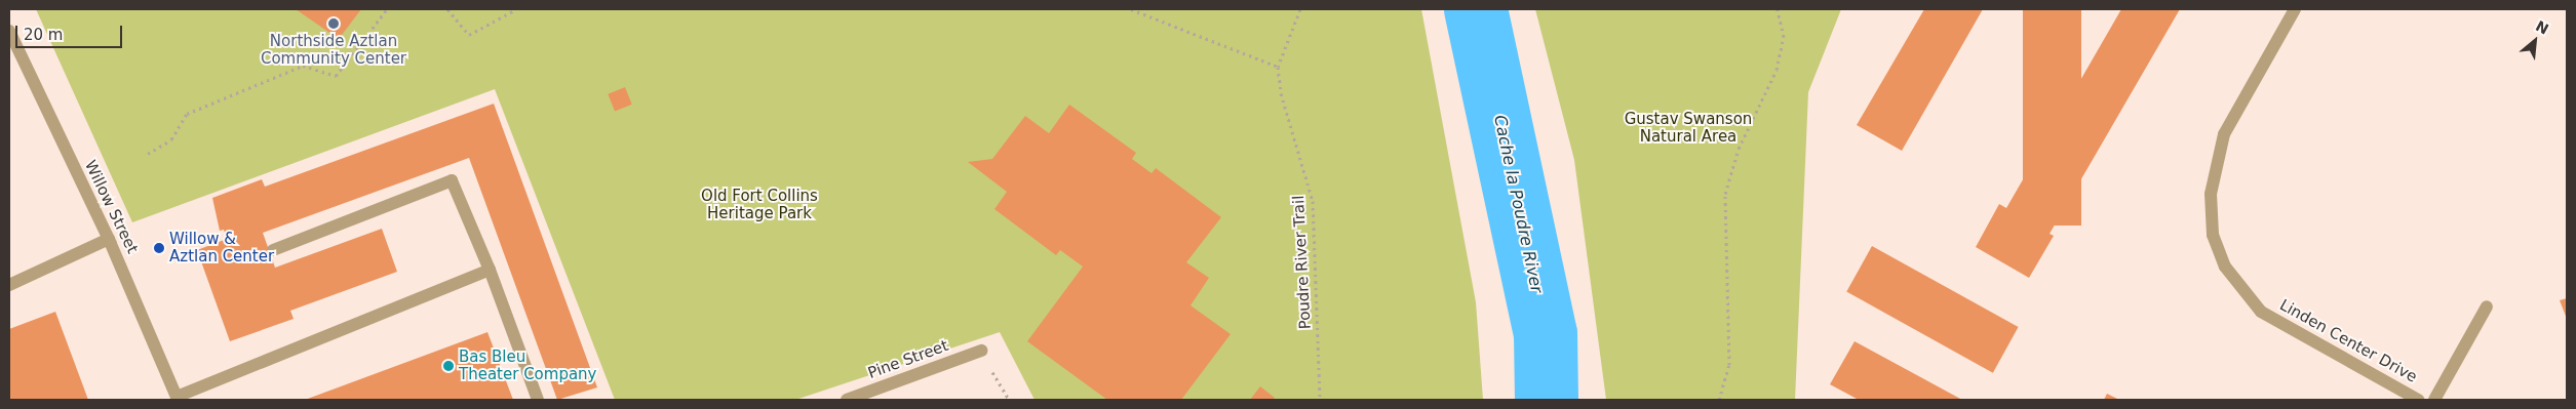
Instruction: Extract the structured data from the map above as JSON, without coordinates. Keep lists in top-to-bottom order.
{
  "streets": {
    "street": ["Willow Street", "Linden Center Drive", "Pine Street"],
    "path": ["Poudre River Trail"]
  },
  "water": ["Cache la Poudre River"],
  "parks": ["Gustav Swanson Natural Area", "Old Fort Collins Heritage Park"],
  "places": ["Northside Aztlan Community Center", "Willow & Aztlan Center", "Bas Bleu Theater Company"],
  "scale_bar": "20 m",
  "north": "top right"
}
